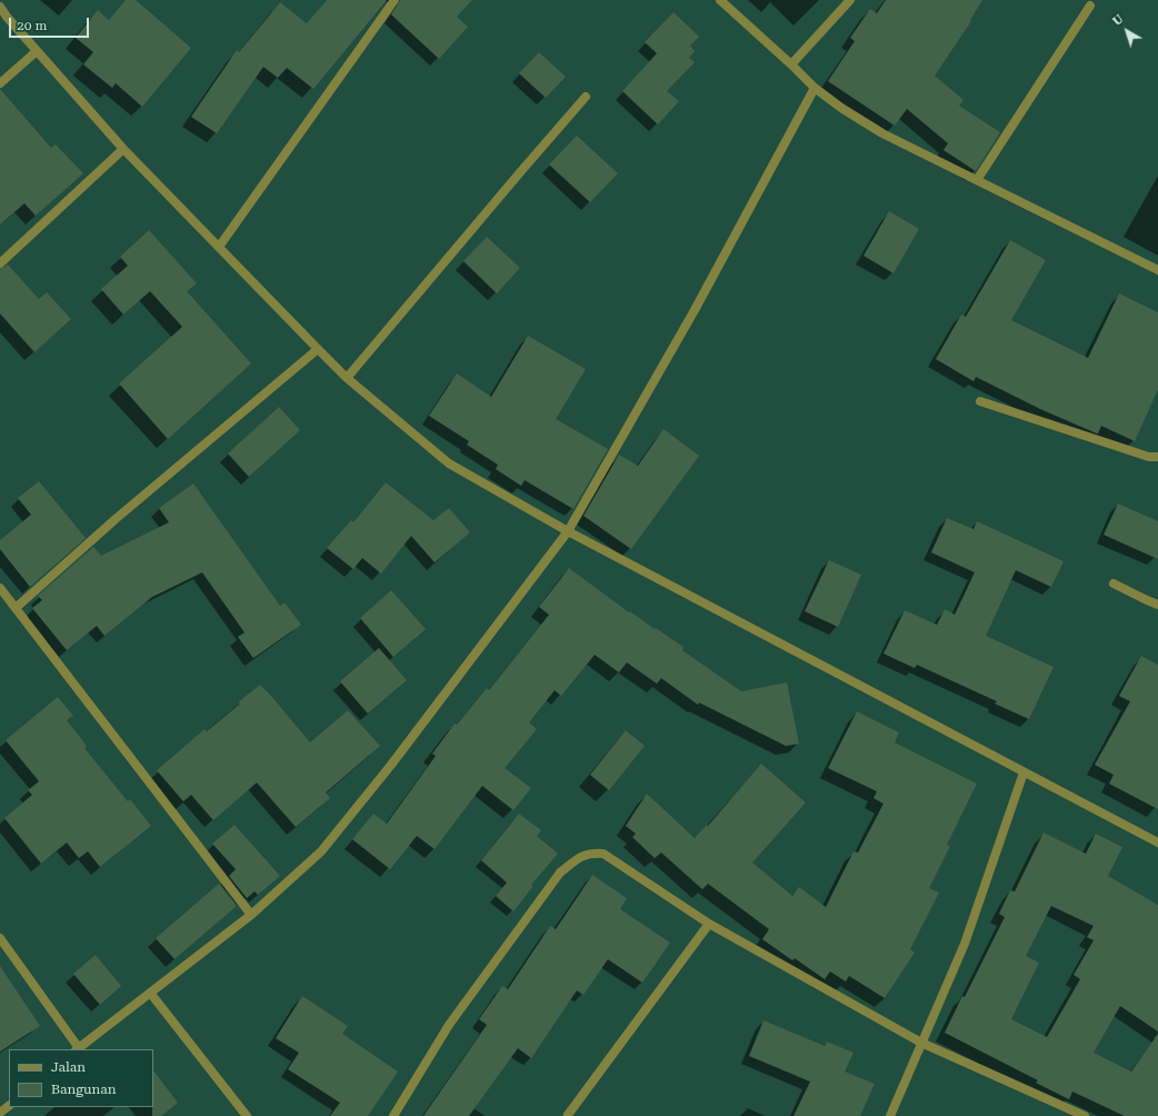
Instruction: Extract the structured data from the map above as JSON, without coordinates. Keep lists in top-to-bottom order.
{
  "legend": ["Jalan", "Bangunan"],
  "scale_bar": "20 m",
  "north": "top left"
}
